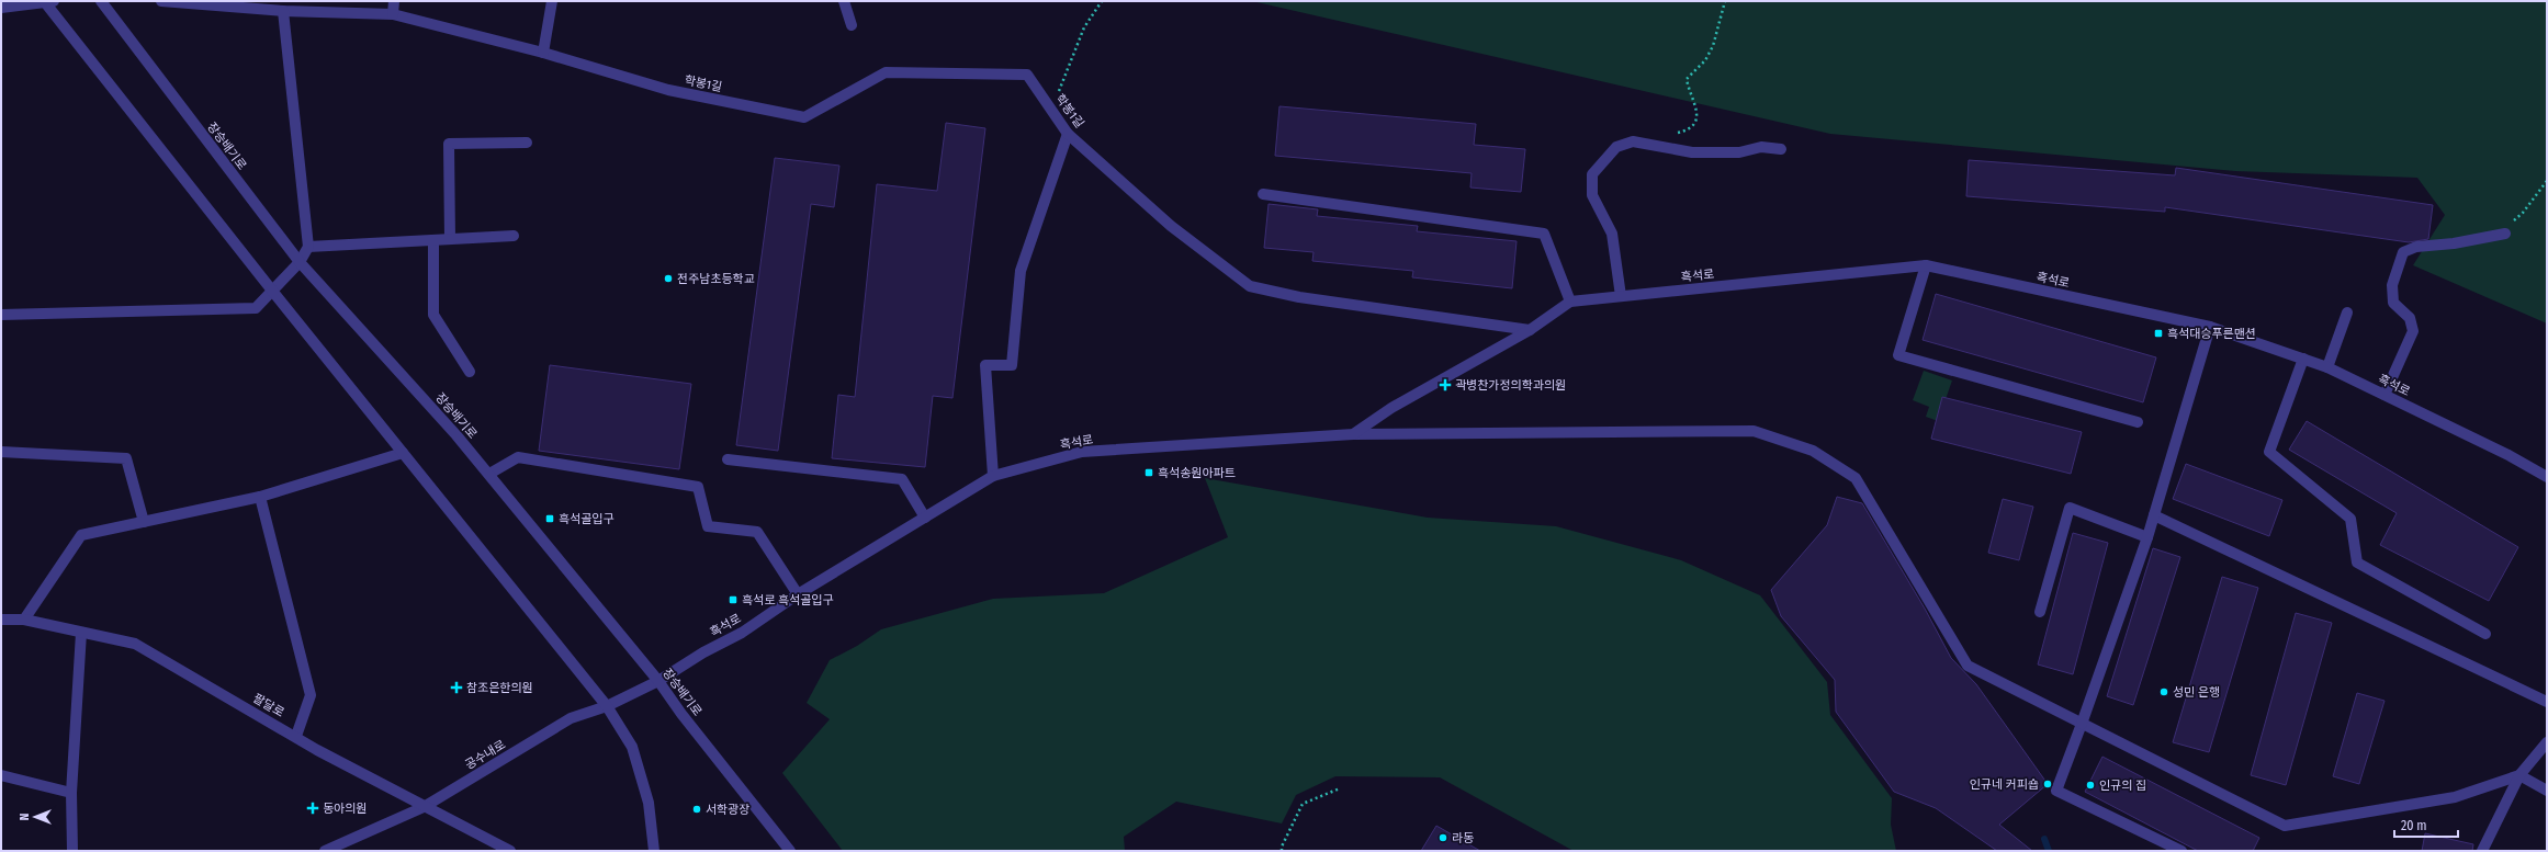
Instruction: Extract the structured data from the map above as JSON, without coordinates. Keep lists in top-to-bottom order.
{
  "streets": {
    "street": [
      "학봉1길",
      "장승배기로",
      "흑석로",
      "팔달로",
      "공수내로"
    ]
  },
  "crossings": [
    ["학봉1길", "흑석로"],
    ["장승배기로", "흑석로"],
    ["장승배기로", "공수내로"],
    ["흑석로", "공수내로"],
    ["팔달로", "공수내로"]
  ],
  "places": {
    "other": [
      "전주남초등학교",
      "성민 은행",
      "인규네 커피숍",
      "인규의 집",
      "서학광장",
      "라동"
    ],
    "transit": [
      "흑석대승푸른맨션",
      "흑석송원아파트",
      "흑석골입구",
      "흑석로 흑석골입구"
    ],
    "health": ["곽병찬가정의학과의원", "참조은한의원", "동아의원"]
  },
  "scale_bar": "20 m",
  "north": "left"
}
